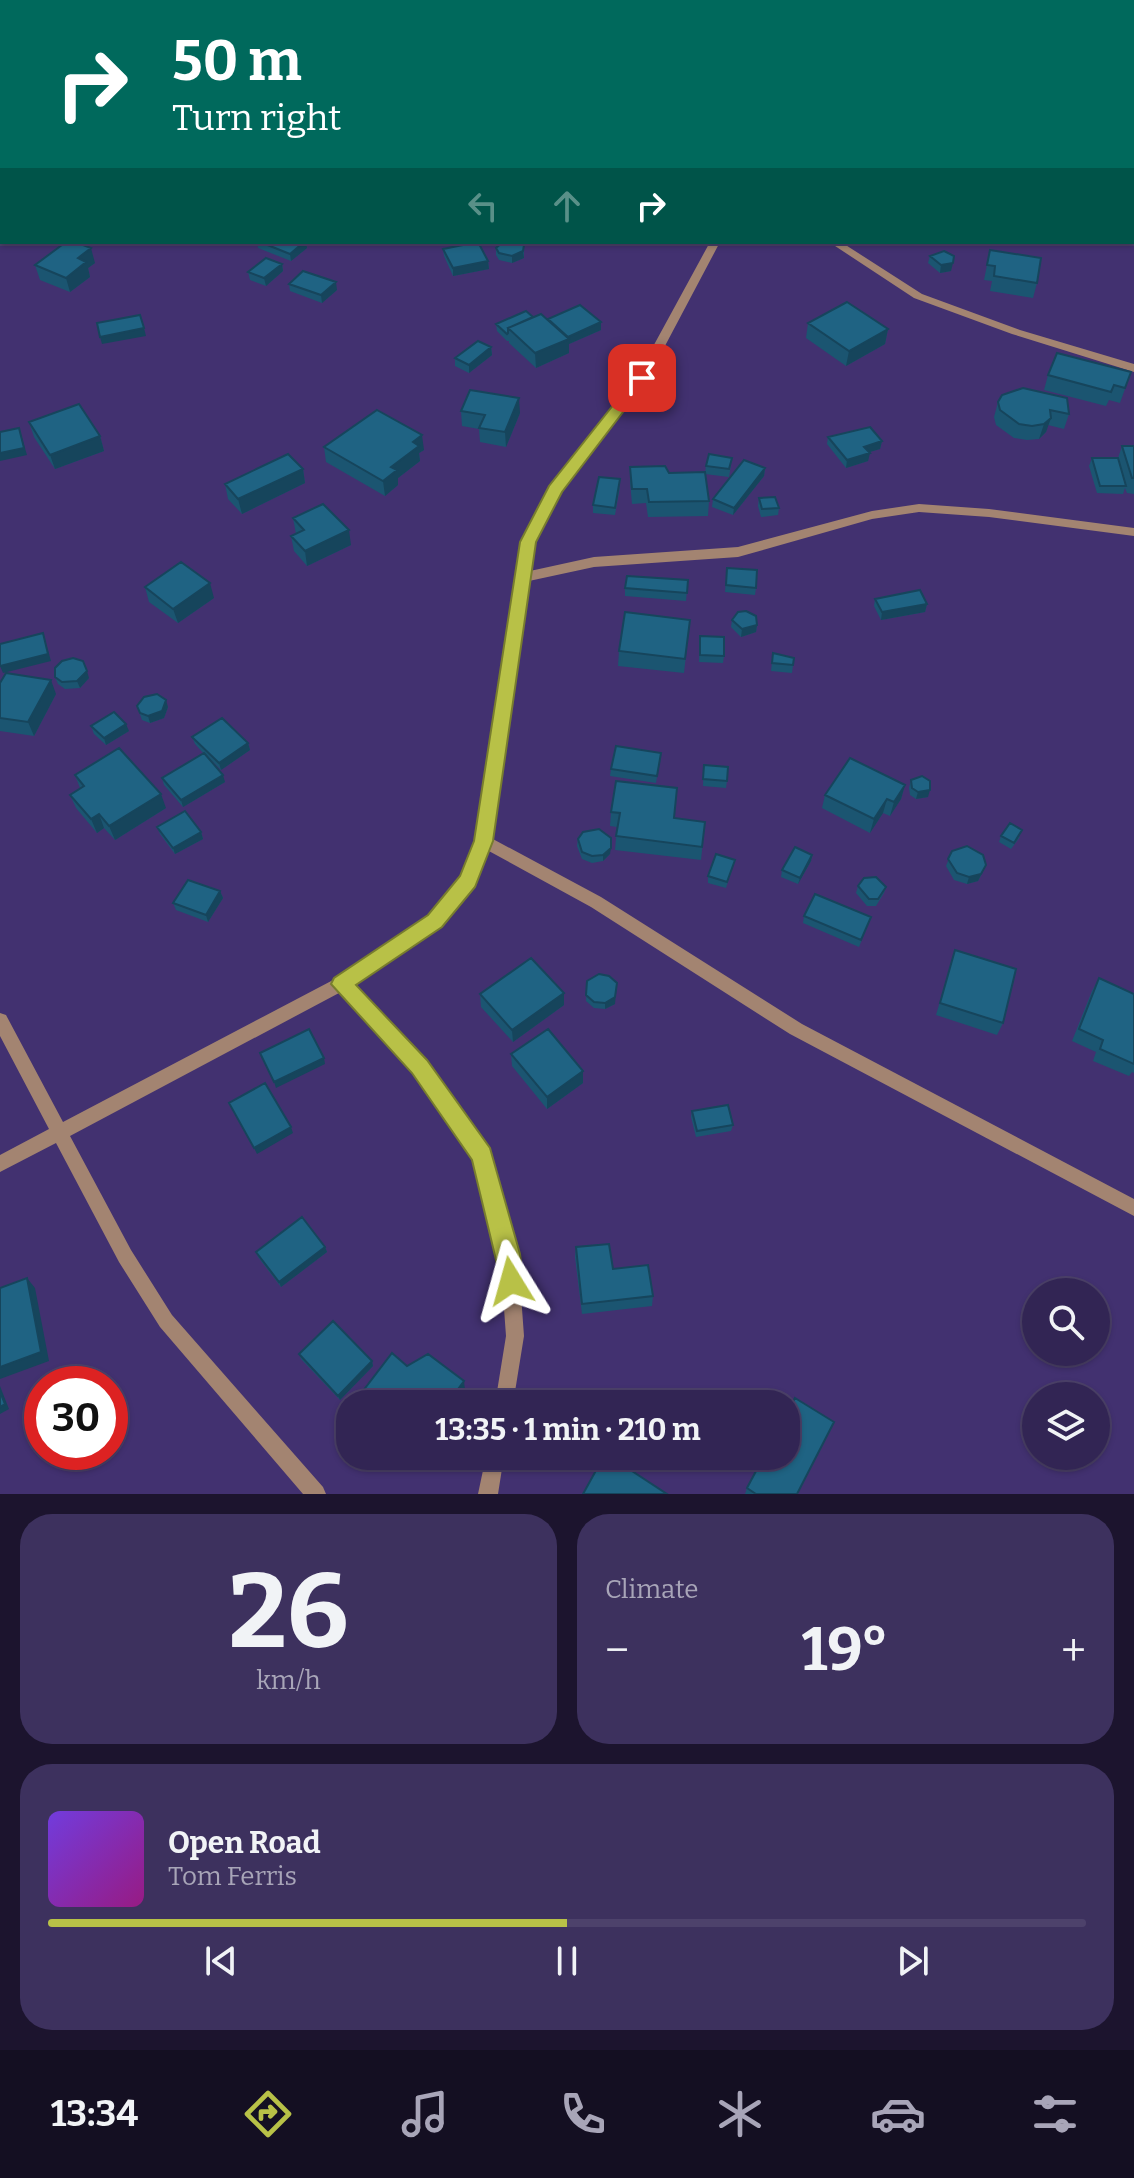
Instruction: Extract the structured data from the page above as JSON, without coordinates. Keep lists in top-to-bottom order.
{
  "page": {
    "turn": ["50 m", "Turn right"],
    "limit": "30",
    "trip": "13:35 · 1 min · 210 m",
    "tile": [
      ["26", "km/h"],
      "Climate"
    ],
    "heat": ["−", "19°", "+"],
    "song": ["Open Road", "Tom Ferris"],
    "tabs": "13:34"
  }
}
